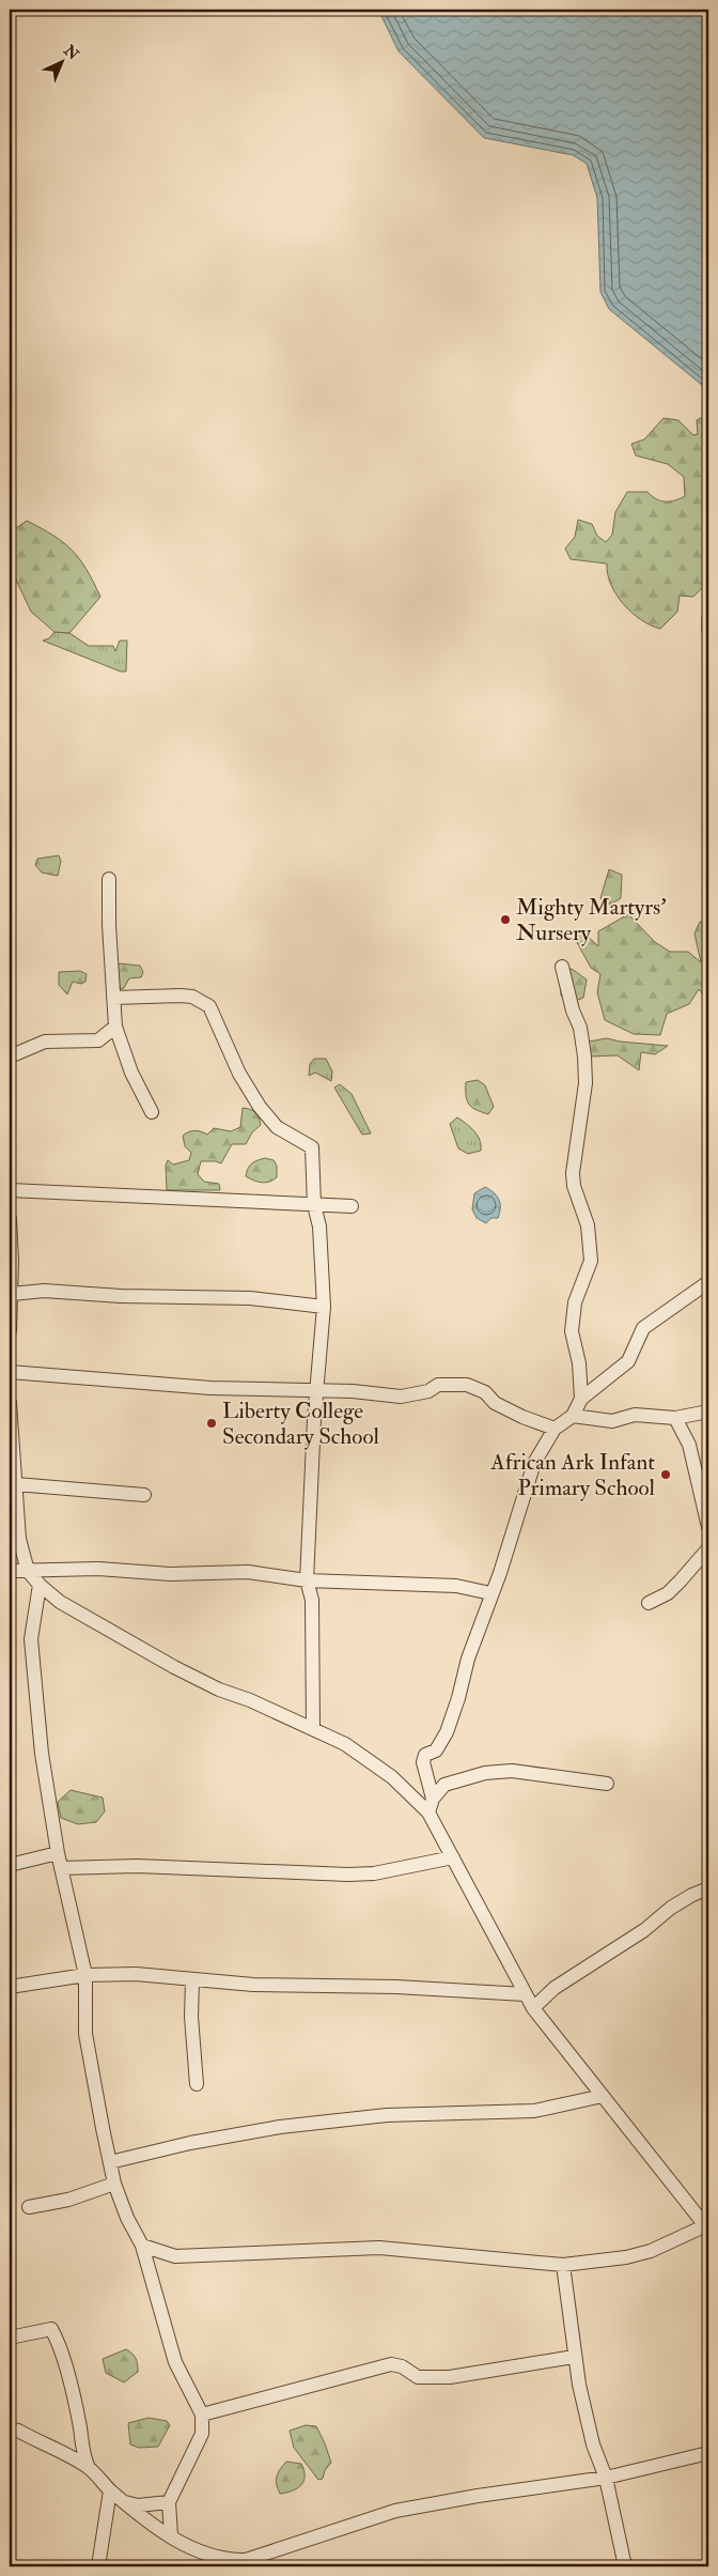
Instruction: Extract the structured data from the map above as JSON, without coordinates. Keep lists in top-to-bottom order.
{
  "places": ["Mighty Martyrs' Nursery", "Liberty College Secondary School", "African Ark Infant Primary School"],
  "north": "top right"
}
